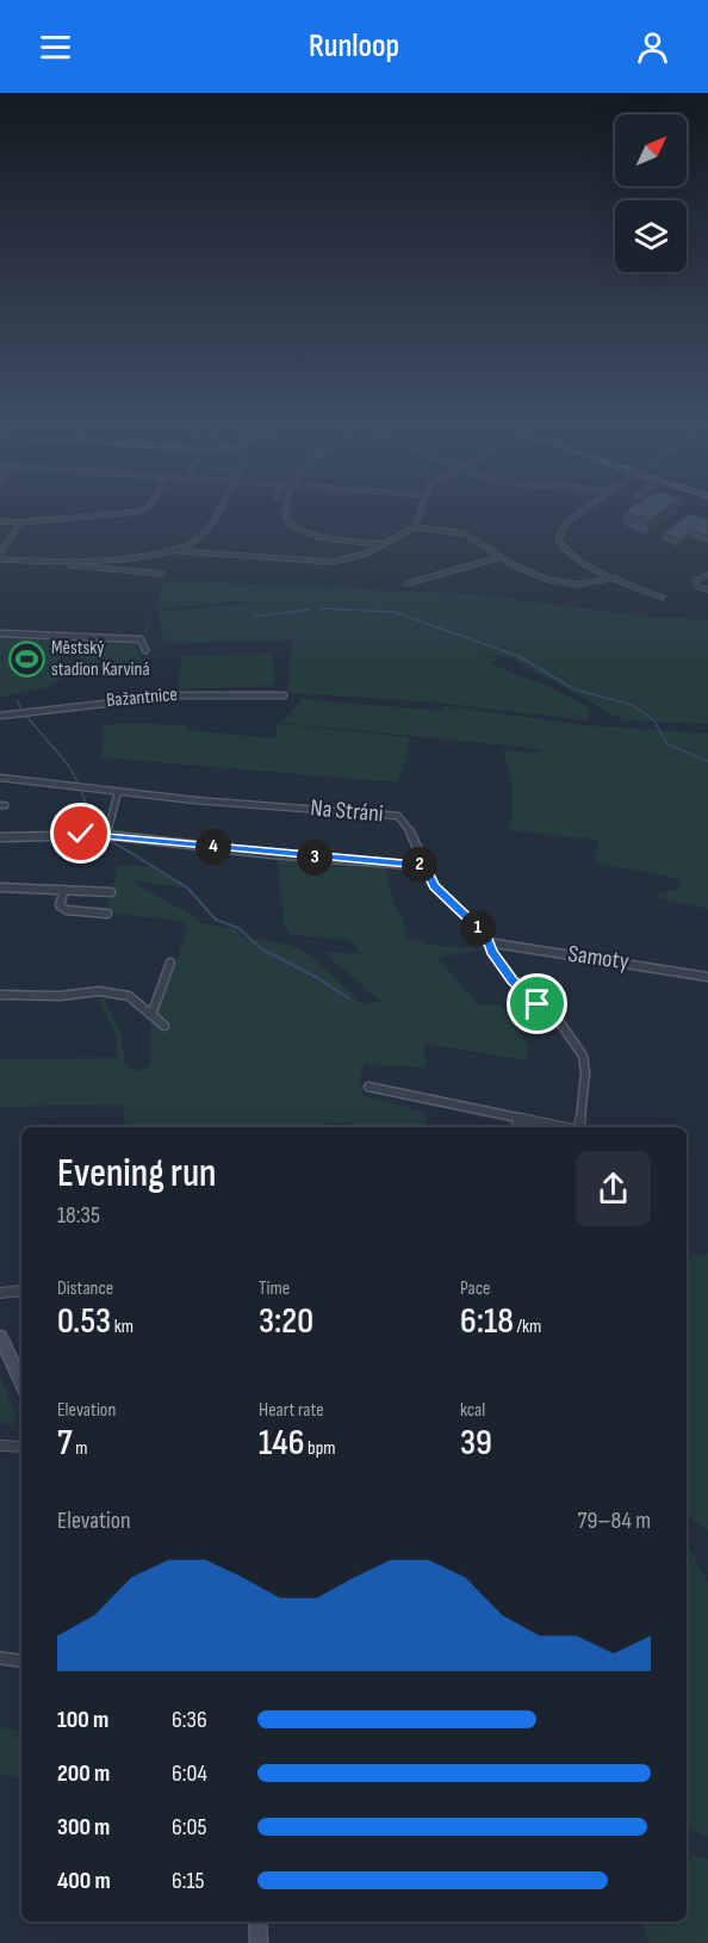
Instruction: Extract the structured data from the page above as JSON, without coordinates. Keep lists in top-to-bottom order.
{
  "streets": {
    "street": ["Bažantnice", "Na Stráni", "Samoty"]
  },
  "crossings": [
    ["Na Stráni", "Samoty"]
  ],
  "places": {
    "sports": ["Městský stadion Karviná"]
  },
  "north": "top right",
  "page": {
    "header": "Runloop",
    "pins": [
      "4",
      "3",
      "2",
      "1"
    ],
    "heading": ["Evening run", "18:35"],
    "stats": [
      ["Distance", "0.53 km"],
      ["Time", "3:20"],
      ["Pace", "6:18 /km"],
      ["Elevation", "7 m"],
      ["Heart rate", "146 bpm"],
      ["kcal", "39"]
    ],
    "chart": ["Elevation", "79–84 m"],
    "list": [
      {
        "name": "100 m",
        "note": "6:36"
      },
      {
        "name": "200 m",
        "note": "6:04"
      },
      {
        "name": "300 m",
        "note": "6:05"
      },
      {
        "name": "400 m",
        "note": "6:15"
      }
    ]
  }
}
